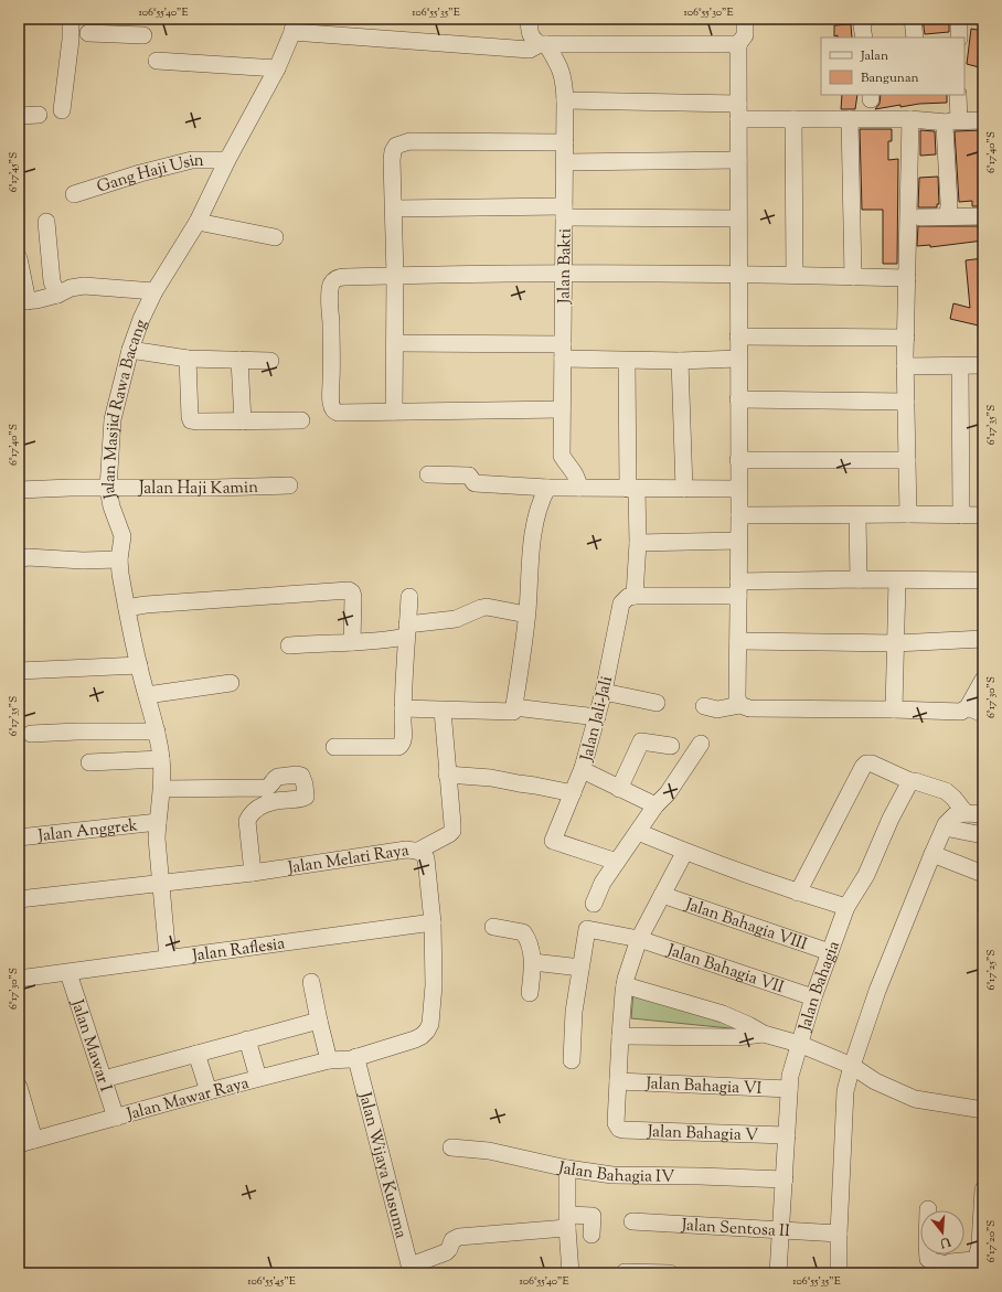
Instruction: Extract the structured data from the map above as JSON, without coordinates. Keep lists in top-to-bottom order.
{
  "streets": {
    "street": [
      "Gang Haji Usin",
      "Jalan Bakti",
      "Jalan Masjid Rawa Bacang",
      "Jalan Haji Kamin",
      "Jalan Jali-Jali",
      "Jalan Anggrek",
      "Jalan Melati Raya",
      "Jalan Bahagia VIII",
      "Jalan Raflesia",
      "Jalan Bahagia VII",
      "Jalan Bahagia",
      "Jalan Mawar I",
      "Jalan Bahagia VI",
      "Jalan Mawar Raya",
      "Jalan Bahagia V",
      "Jalan Wijaya Kusuma",
      "Jalan Bahagia IV",
      "Jalan Sentosa II"
    ]
  },
  "crossings": [
    ["Gang Haji Usin", "Jalan Masjid Rawa Bacang"],
    ["Jalan Masjid Rawa Bacang", "Jalan Haji Kamin"],
    ["Jalan Masjid Rawa Bacang", "Jalan Anggrek"],
    ["Jalan Masjid Rawa Bacang", "Jalan Melati Raya"],
    ["Jalan Masjid Rawa Bacang", "Jalan Raflesia"],
    ["Jalan Melati Raya", "Jalan Raflesia"],
    ["Jalan Melati Raya", "Jalan Mawar Raya"],
    ["Jalan Melati Raya", "Jalan Wijaya Kusuma"],
    ["Jalan Bahagia VIII", "Jalan Bahagia"],
    ["Jalan Raflesia", "Jalan Mawar I"],
    ["Jalan Bahagia VII", "Jalan Bahagia"],
    ["Jalan Bahagia", "Jalan Bahagia VI"],
    ["Jalan Bahagia", "Jalan Bahagia V"],
    ["Jalan Bahagia", "Jalan Bahagia IV"],
    ["Jalan Bahagia", "Jalan Sentosa II"],
    ["Jalan Mawar I", "Jalan Mawar Raya"],
    ["Jalan Bahagia VI", "Jalan Bahagia V"],
    ["Jalan Mawar Raya", "Jalan Wijaya Kusuma"]
  ],
  "legend": ["Jalan", "Bangunan"],
  "north": "bottom",
  "coordinates": [
    "106°55'40\"E",
    "106°55'35\"E",
    "106°55'30\"E",
    "6°17'40\"S",
    "6°17'45\"S",
    "6°17'35\"S",
    "6°17'30\"S",
    "6°17'25\"S",
    "6°17'20\"S",
    "106°55'45\"E"
  ]
}
